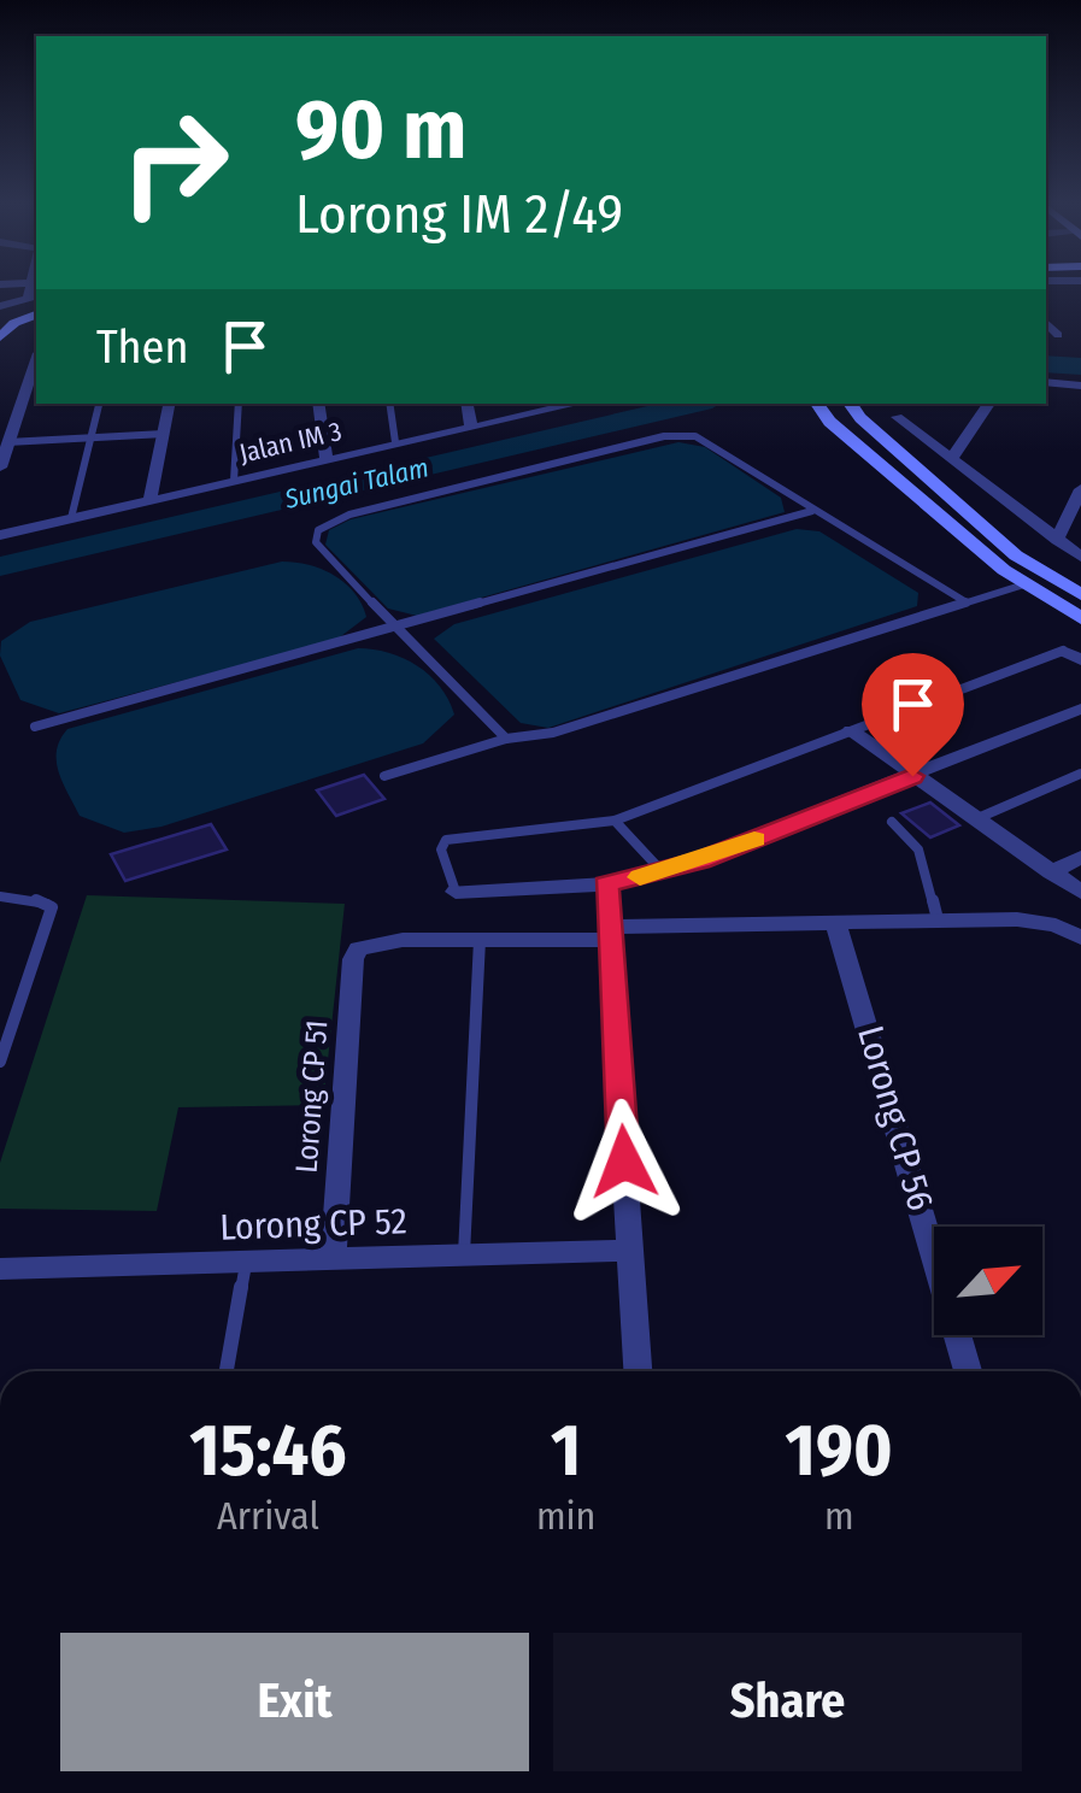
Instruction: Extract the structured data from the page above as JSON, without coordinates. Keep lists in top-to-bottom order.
{
  "streets": {
    "street": [
      "Jalan IM 3",
      "Lorong CP 51",
      "Lorong CP 56",
      "Lorong CP 52"
    ]
  },
  "crossings": [
    ["Lorong CP 51", "Lorong CP 52"]
  ],
  "water": ["Sungai Talam"],
  "north": "top right",
  "page": {
    "turn": ["90 m", "Lorong IM 2/49"],
    "then": "Then",
    "eta": [
      "15:46",
      "Arrival",
      "1",
      "min",
      "190",
      "m"
    ],
    "buttons": ["Exit", "Share"]
  }
}
